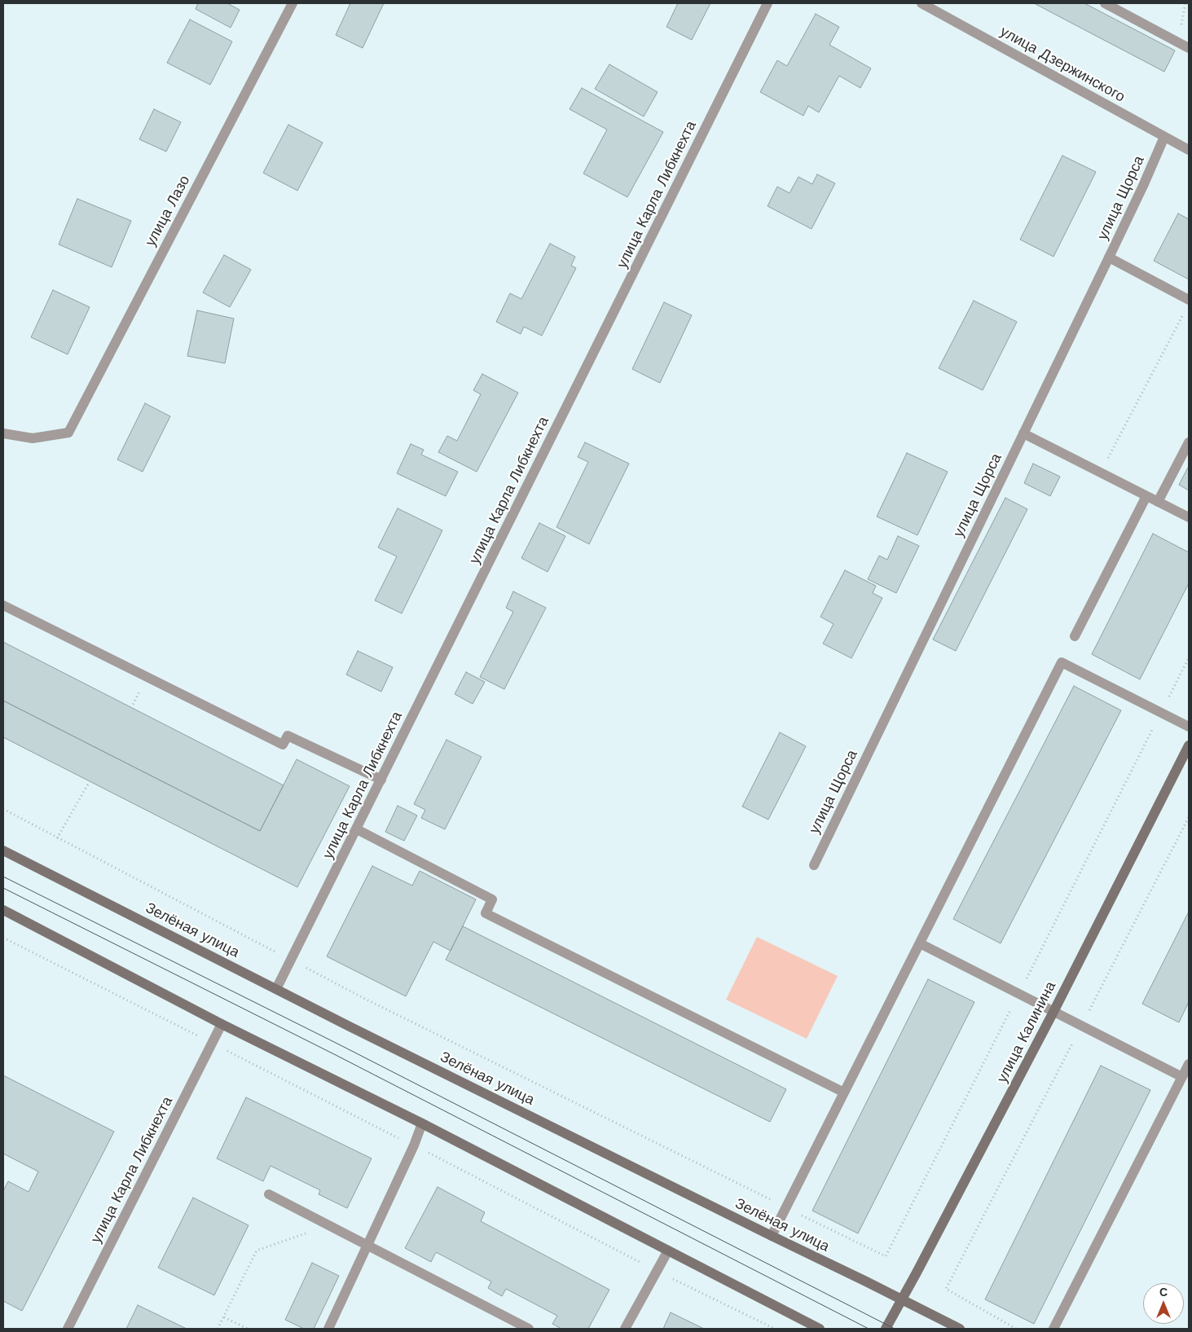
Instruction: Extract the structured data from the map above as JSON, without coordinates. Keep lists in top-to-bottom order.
{
  "streets": {
    "street": [
      "улица Дзержинского",
      "улица Карла Либкнехта",
      "улица Щорса",
      "улица Лазо",
      "Зелёная улица",
      "улица Калинина"
    ]
  },
  "crossings": [
    ["улица Дзержинского", "улица Щорса"],
    ["улица Карла Либкнехта", "Зелёная улица"],
    ["Зелёная улица", "улица Калинина"]
  ],
  "north": "top"
}
